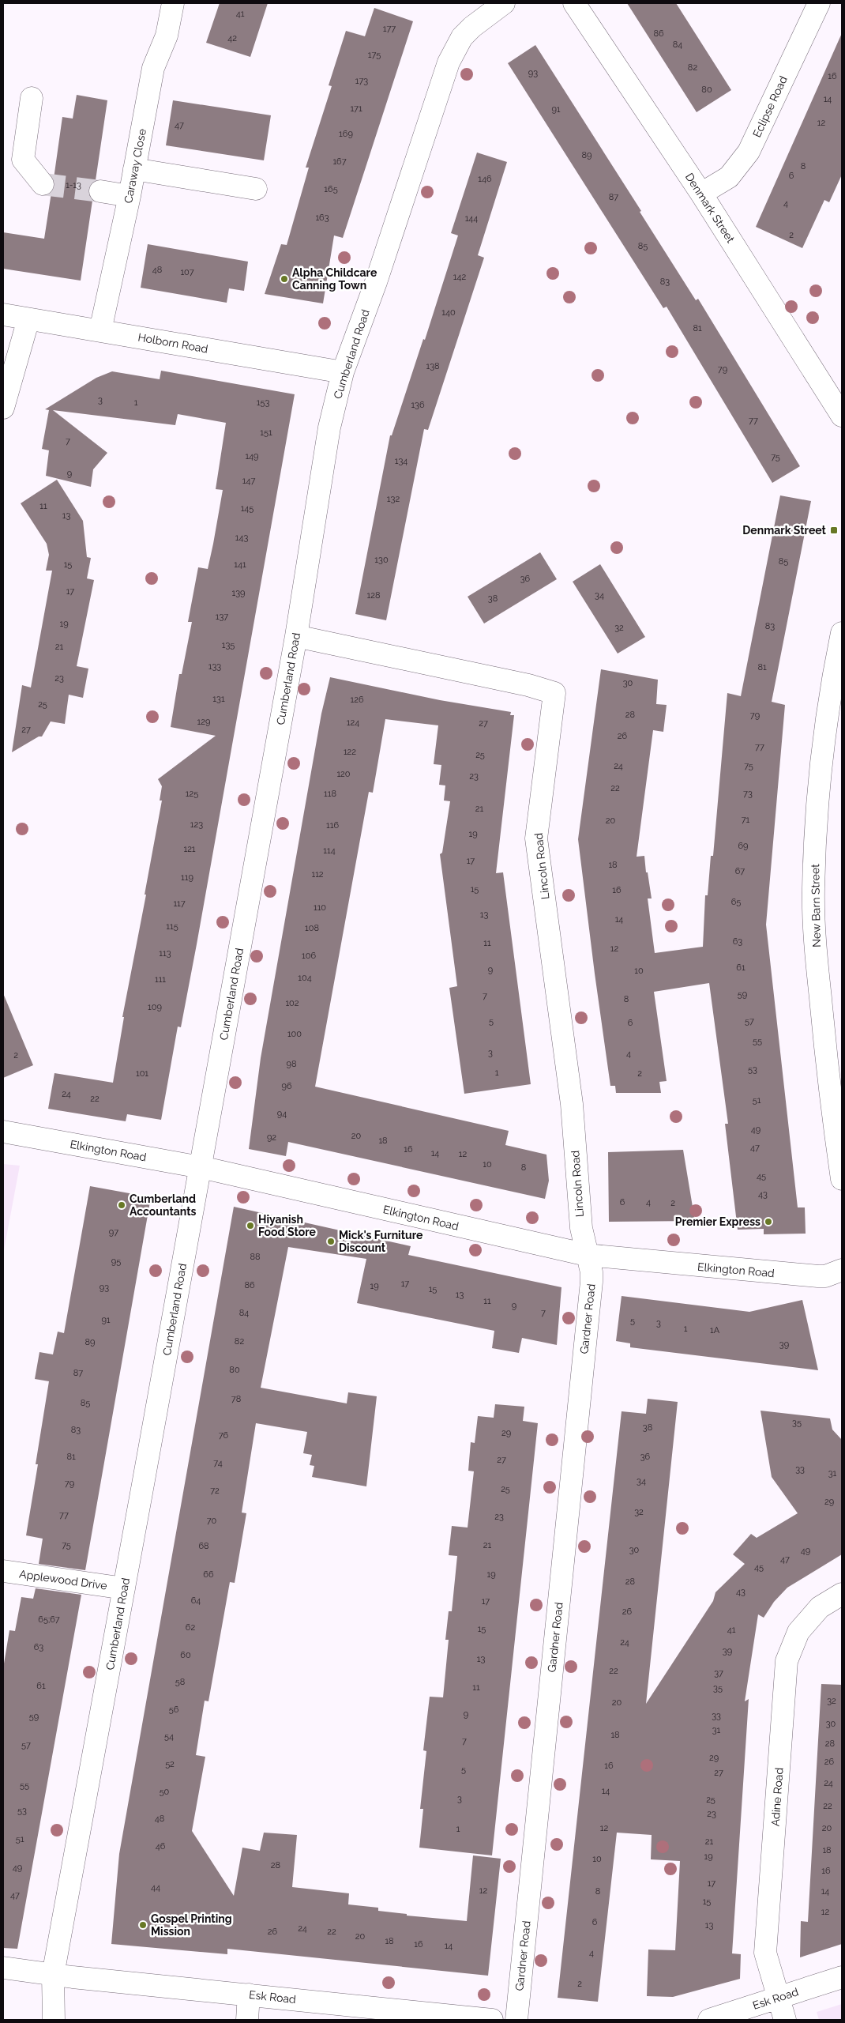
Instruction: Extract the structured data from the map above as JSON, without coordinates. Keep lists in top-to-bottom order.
{
  "streets": {
    "street": [
      "Eclipse Road",
      "Caraway Close",
      "Denmark Street",
      "Holborn Road",
      "Cumberland Road",
      "Lincoln Road",
      "New Barn Street",
      "Elkington Road",
      "Gardner Road",
      "Applewood Drive",
      "Adine Road",
      "Esk Road"
    ]
  },
  "crossings": [
    ["Eclipse Road", "Denmark Street"],
    ["Caraway Close", "Holborn Road"],
    ["Holborn Road", "Cumberland Road"],
    ["Cumberland Road", "Lincoln Road"],
    ["Cumberland Road", "Elkington Road"],
    ["Cumberland Road", "Applewood Drive"],
    ["Cumberland Road", "Esk Road"],
    ["Lincoln Road", "Elkington Road"],
    ["Lincoln Road", "Gardner Road"],
    ["Elkington Road", "Gardner Road"],
    ["Adine Road", "Esk Road"]
  ],
  "places": {
    "other": [
      "Alpha Childcare Canning Town",
      "Cumberland Accountants",
      "Premier Express",
      "Hiyanish Food Store",
      "Mick's Furniture Discount",
      "Gospel Printing Mission"
    ],
    "transit": ["Denmark Street"]
  },
  "house_numbers": [
    "41",
    "177",
    "86",
    "42",
    "84",
    "175",
    "82",
    "93",
    "16",
    "173",
    "80",
    "14",
    "171",
    "91",
    "12",
    "47",
    "169",
    "89",
    "167",
    "8",
    "6",
    "146",
    "1-13",
    "165",
    "87",
    "4",
    "163",
    "144",
    "2",
    "85",
    "48",
    "107",
    "142",
    "83",
    "140",
    "81",
    "138",
    "79",
    "3",
    "1",
    "153",
    "136",
    "77",
    "151",
    "7",
    "149",
    "75",
    "134",
    "9",
    "147",
    "132",
    "11",
    "145",
    "13",
    "143",
    "130",
    "85",
    "15",
    "141",
    "36",
    "17",
    "139",
    "128",
    "34",
    "38",
    "137",
    "19",
    "83",
    "32",
    "135",
    "21",
    "133",
    "81",
    "23",
    "30",
    "131",
    "126",
    "25",
    "28",
    "79",
    "129",
    "124",
    "27",
    "27",
    "26",
    "77",
    "122",
    "25",
    "24",
    "75",
    "120",
    "23",
    "22",
    "125",
    "118",
    "73",
    "21",
    "71",
    "20",
    "123",
    "116",
    "19",
    "69",
    "121",
    "114",
    "17",
    "18",
    "67",
    "112",
    "119",
    "15",
    "16",
    "65",
    "117",
    "110",
    "13",
    "14",
    "115",
    "108",
    "63",
    "11",
    "12",
    "113",
    "106",
    "61",
    "9",
    "10",
    "104",
    "111",
    "59",
    "7",
    "8",
    "102",
    "109",
    "5",
    "57",
    "6",
    "100",
    "55",
    "3",
    "4",
    "2",
    "98",
    "53",
    "1",
    "101",
    "2",
    "96",
    "24",
    "22",
    "51",
    "94",
    "49",
    "20",
    "92",
    "18",
    "47",
    "16",
    "14",
    "12",
    "10",
    "8",
    "45",
    "43",
    "6",
    "4",
    "2",
    "97",
    "88",
    "95",
    "17",
    "86",
    "19",
    "93",
    "15",
    "13",
    "11",
    "9",
    "84",
    "7",
    "91",
    "5",
    "3",
    "1",
    "1A",
    "82",
    "89",
    "39",
    "80",
    "87",
    "78",
    "85",
    "35",
    "38",
    "83",
    "29",
    "76",
    "81",
    "36",
    "27",
    "74",
    "33",
    "31",
    "34",
    "79",
    "25",
    "72",
    "29",
    "32",
    "77",
    "23",
    "70",
    "75",
    "21",
    "68",
    "30",
    "49",
    "47",
    "45",
    "66",
    "19",
    "28",
    "43",
    "64",
    "17",
    "26",
    "65;67",
    "62",
    "15",
    "41",
    "24",
    "63",
    "39",
    "60",
    "13",
    "22",
    "37",
    "58",
    "61",
    "11",
    "35",
    "32",
    "20",
    "56",
    "9",
    "33",
    "59",
    "30",
    "31",
    "18",
    "54",
    "7",
    "28",
    "57",
    "29",
    "26",
    "52",
    "16",
    "5",
    "27",
    "24",
    "55",
    "14",
    "50",
    "3",
    "25",
    "22",
    "53",
    "23",
    "48",
    "12",
    "20",
    "1",
    "51",
    "21",
    "46",
    "18",
    "19",
    "10",
    "28",
    "49",
    "16",
    "17",
    "44",
    "12",
    "8",
    "14",
    "47",
    "15",
    "12",
    "6",
    "13",
    "24",
    "26",
    "22",
    "20",
    "18",
    "16",
    "14",
    "4",
    "2"
  ]
}
